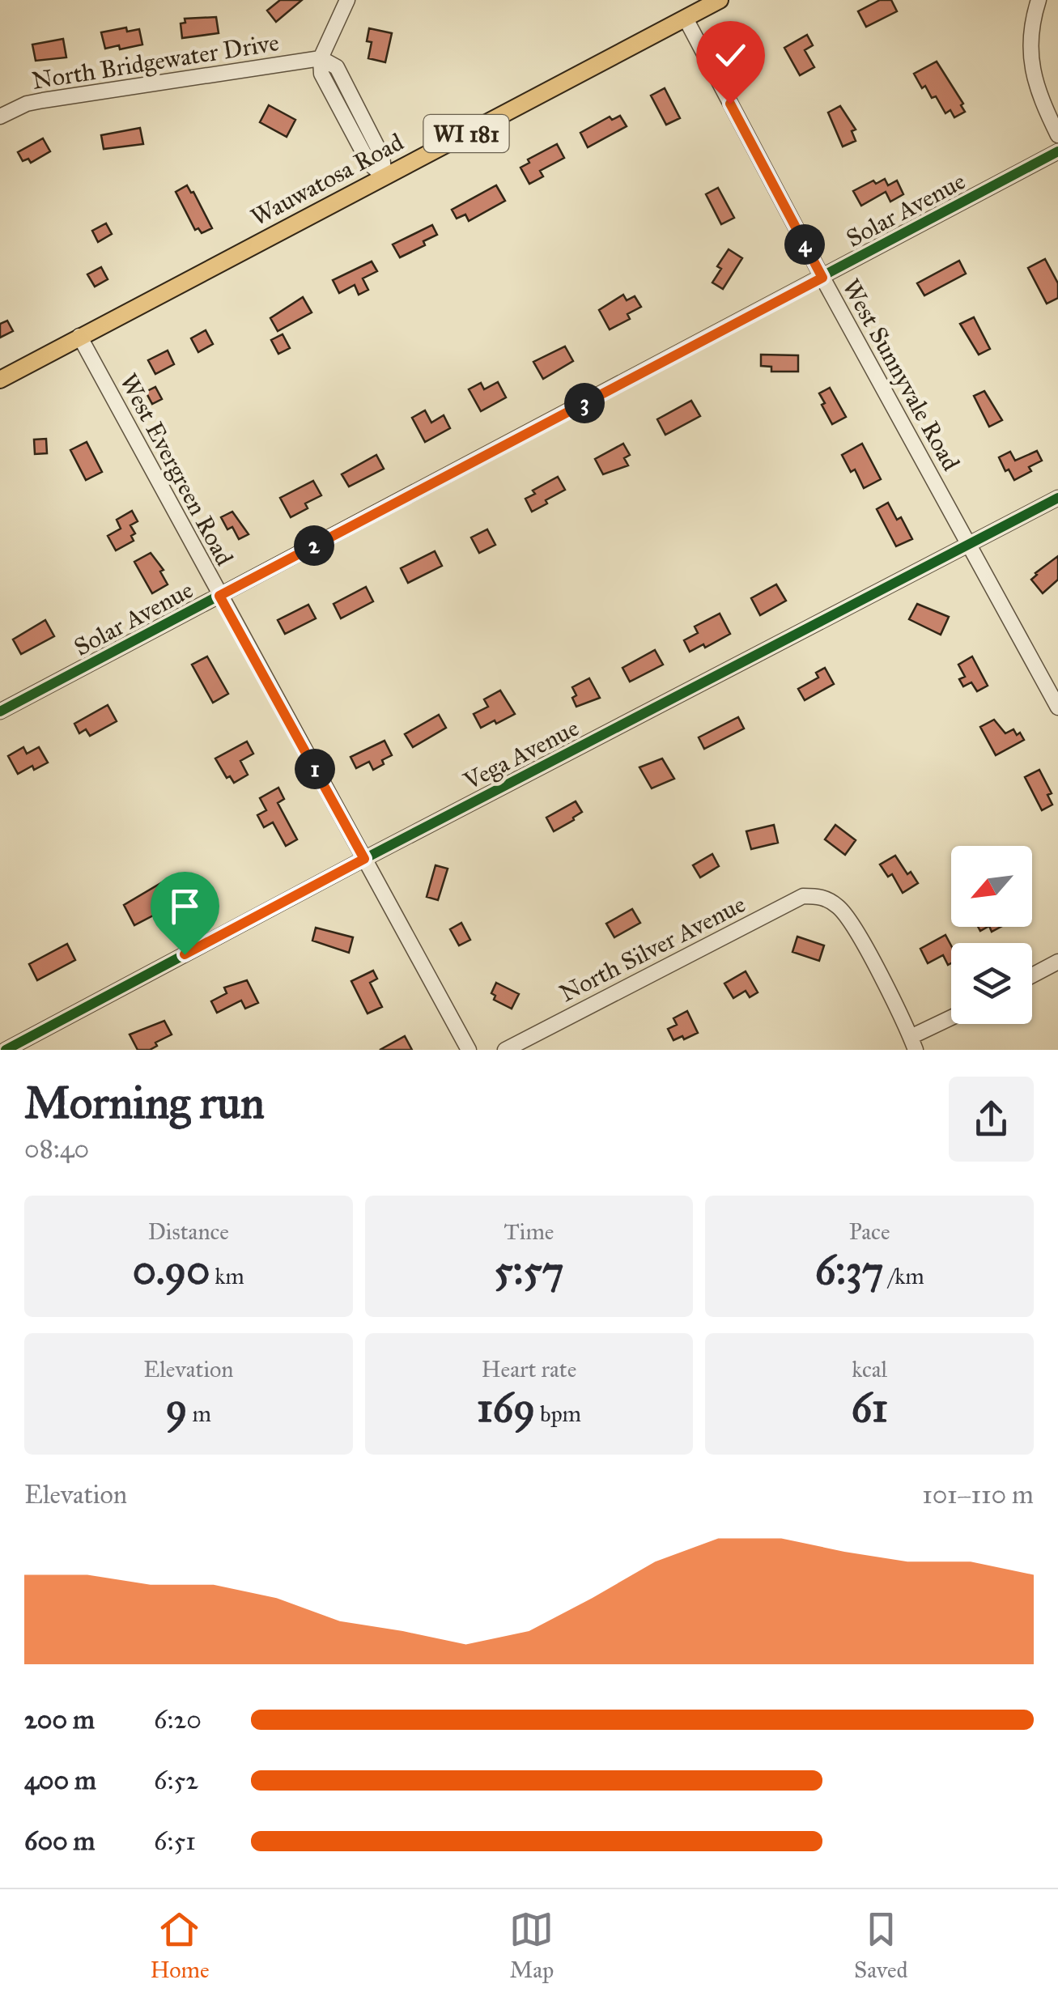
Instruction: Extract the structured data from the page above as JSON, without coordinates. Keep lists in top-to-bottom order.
{
  "streets": {
    "main road": ["WI 181", "Wauwatosa Road"],
    "street": [
      "North Bridgewater Drive",
      "Solar Avenue",
      "West Sunnyvale Road",
      "West Evergreen Road",
      "Vega Avenue",
      "North Silver Avenue"
    ]
  },
  "crossings": [
    ["Wauwatosa Road", "West Sunnyvale Road"],
    ["Wauwatosa Road", "West Evergreen Road"],
    ["Solar Avenue", "West Sunnyvale Road"],
    ["Solar Avenue", "West Evergreen Road"],
    ["West Sunnyvale Road", "Vega Avenue"],
    ["West Evergreen Road", "Vega Avenue"]
  ],
  "north": "bottom left",
  "page": {
    "pins": [
      "4",
      "3",
      "2",
      "1"
    ],
    "heading": ["Morning run", "08:40"],
    "stats": [
      ["Distance", "0.90 km"],
      ["Time", "5:57"],
      ["Pace", "6:37 /km"],
      ["Elevation", "9 m"],
      ["Heart rate", "169 bpm"],
      ["kcal", "61"]
    ],
    "chart": ["Elevation", "101–110 m"],
    "list": [
      {
        "name": "200 m",
        "note": "6:20"
      },
      {
        "name": "400 m",
        "note": "6:52"
      },
      {
        "name": "600 m",
        "note": "6:51"
      }
    ],
    "tabs": ["Home", "Map", "Saved"]
  }
}
